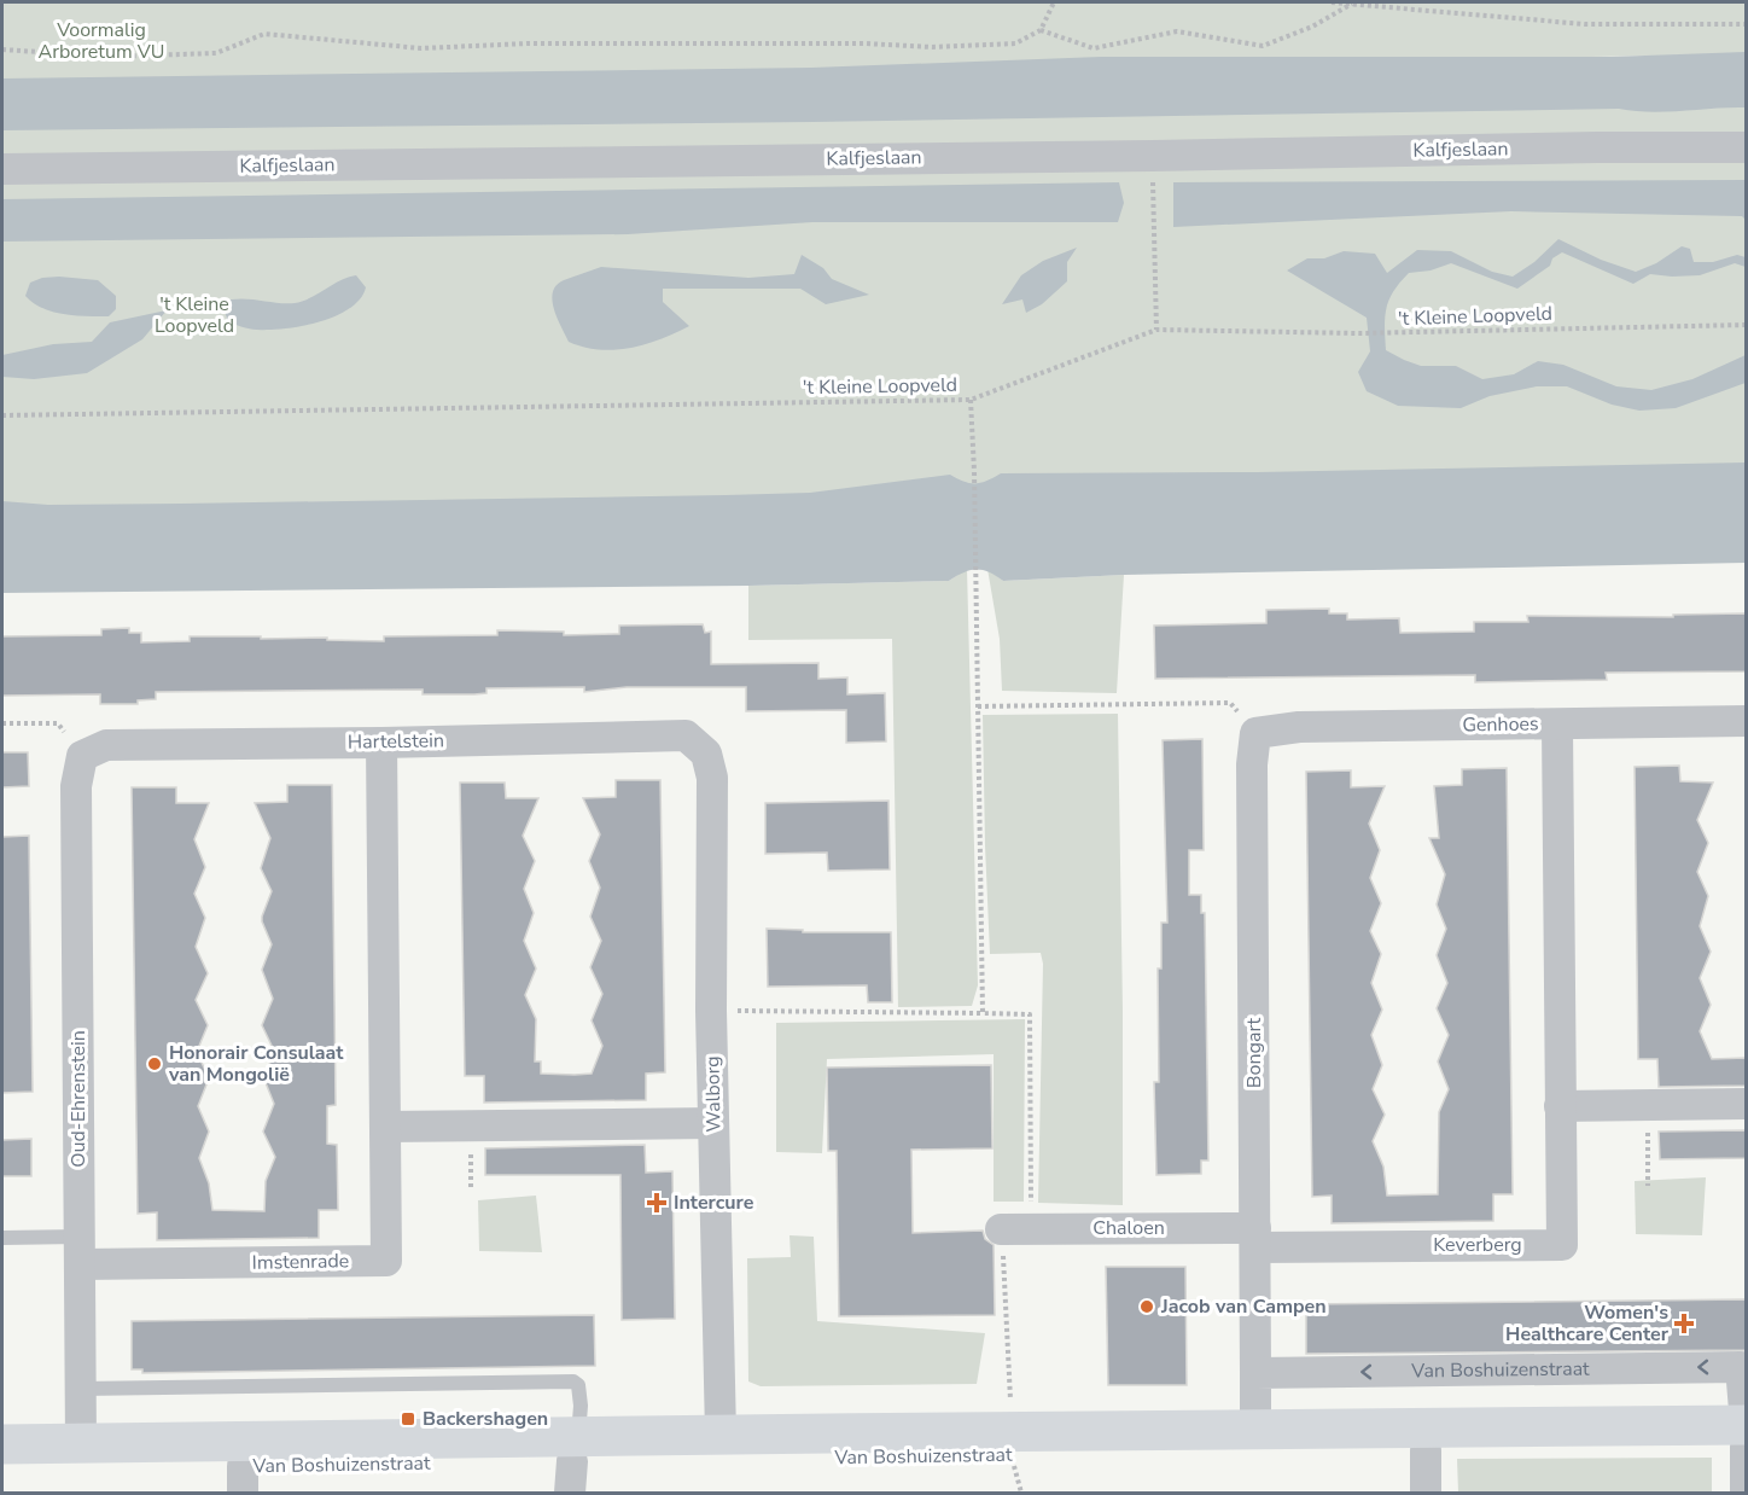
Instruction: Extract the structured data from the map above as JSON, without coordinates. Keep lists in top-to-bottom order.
{
  "streets": {
    "street": [
      "Kalfjeslaan",
      "Genhoes",
      "Hartelstein",
      "Bongart",
      "Walborg",
      "Oud-Ehrenstein",
      "Chaloen",
      "Keverberg",
      "Imstenrade",
      "Van Boshuizenstraat"
    ],
    "path": ["'t Kleine Loopveld"]
  },
  "crossings": [
    ["Genhoes", "Bongart"],
    ["Genhoes", "Keverberg"],
    ["Hartelstein", "Walborg"],
    ["Hartelstein", "Oud-Ehrenstein"],
    ["Hartelstein", "Imstenrade"],
    ["Bongart", "Chaloen"],
    ["Bongart", "Keverberg"],
    ["Bongart", "Van Boshuizenstraat"],
    ["Walborg", "Van Boshuizenstraat"],
    ["Oud-Ehrenstein", "Imstenrade"],
    ["Oud-Ehrenstein", "Van Boshuizenstraat"],
    ["Chaloen", "Keverberg"]
  ],
  "parks": ["Voormalig Arboretum VU", "'t Kleine Loopveld"],
  "places": {
    "other": ["Honorair Consulaat van Mongolië", "Jacob van Campen"],
    "health": ["Intercure", "Women's Healthcare Center"],
    "transit": ["Backershagen"]
  }
}
